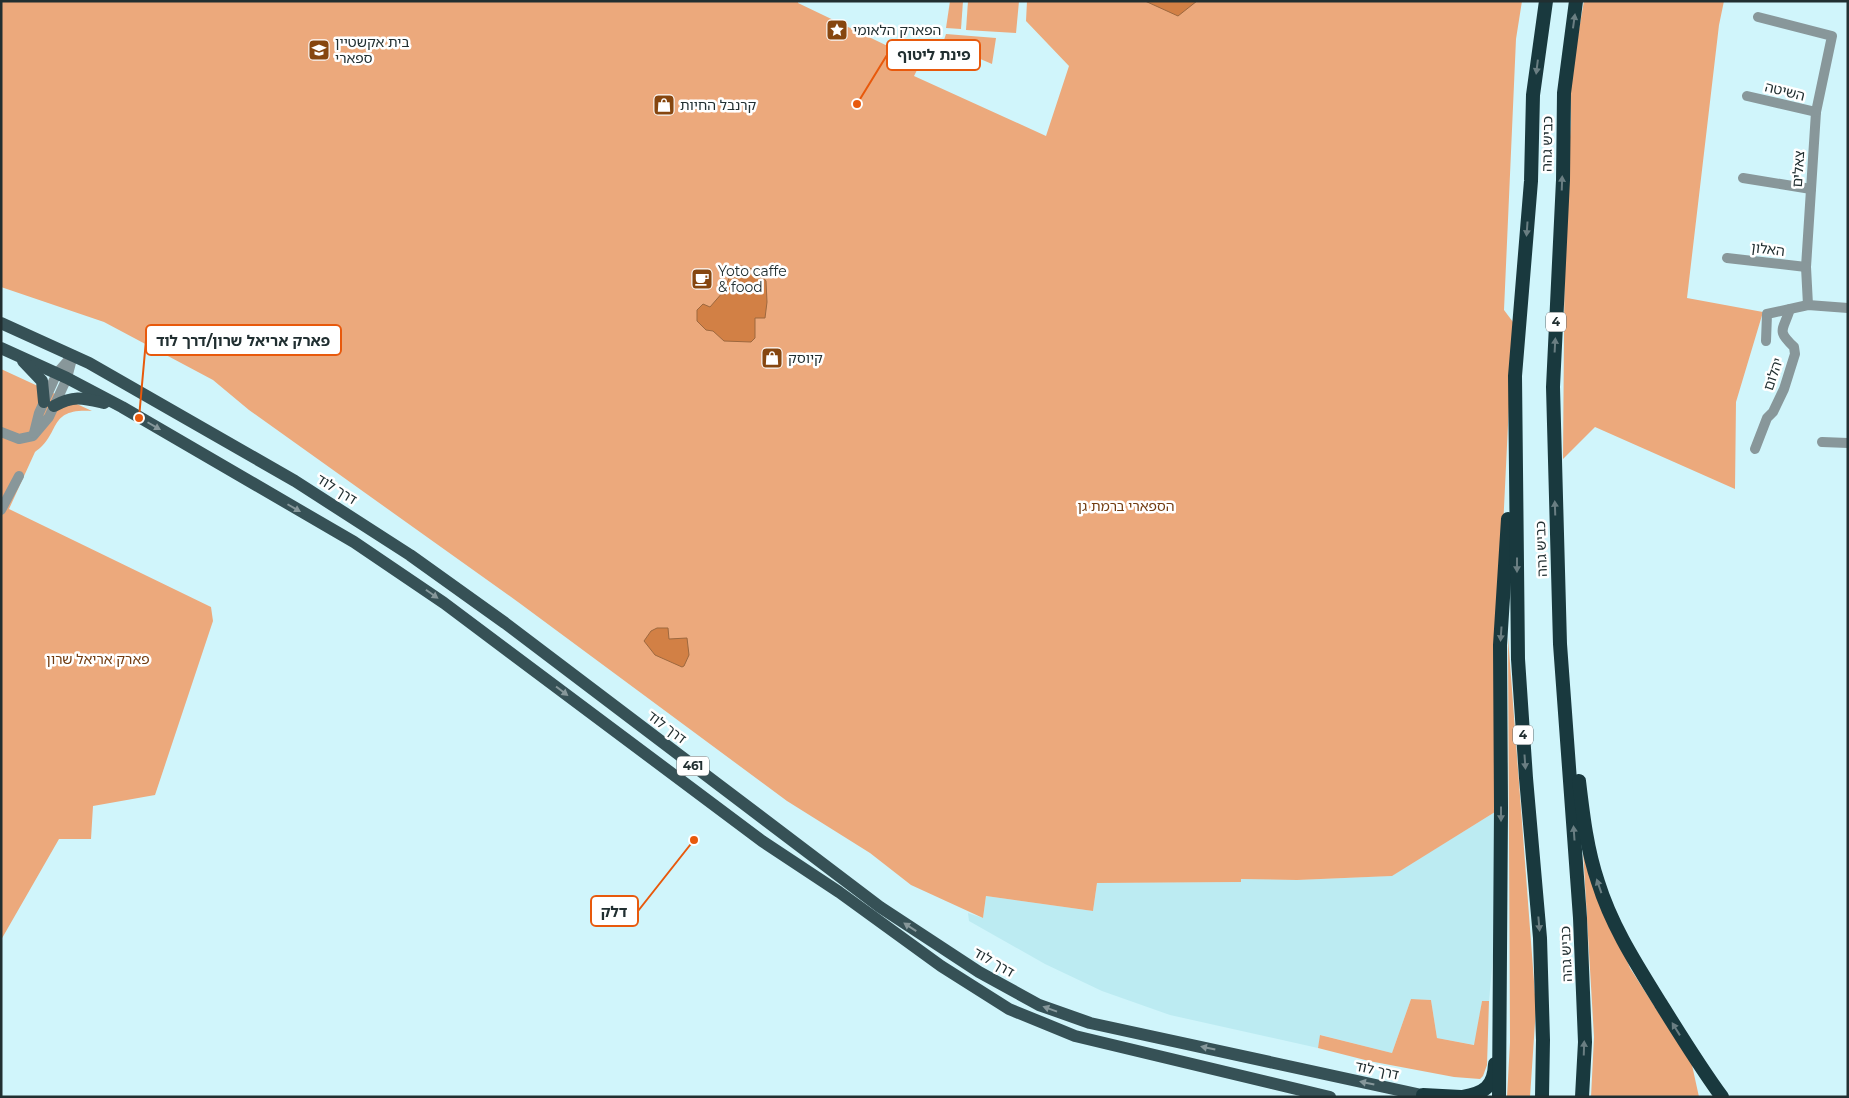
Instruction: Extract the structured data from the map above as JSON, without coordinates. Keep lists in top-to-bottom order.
{
  "streets": {
    "highway": ["כביש גהה", "4"],
    "main road": ["דרך לוד", "461"],
    "street": [
      "השיטה",
      "צאלים",
      "האלון",
      "יהלום"
    ]
  },
  "crossings": [
    ["השיטה", "צאלים"],
    ["צאלים", "האלון"]
  ],
  "parks": ["הספארי ברמת גן", "פארק אריאל שרון"],
  "places": {
    "place": ["הפארק הלאומי"],
    "school or university": ["בית אקשטיין ספארי"],
    "other": ["פינת ליטוף", "פארק אריאל שרון/דרך לוד", "דלק"],
    "shop": ["קרנבל החיות", "קיוסק"],
    "cafe": ["Yoto caffe & food"]
  }
}
